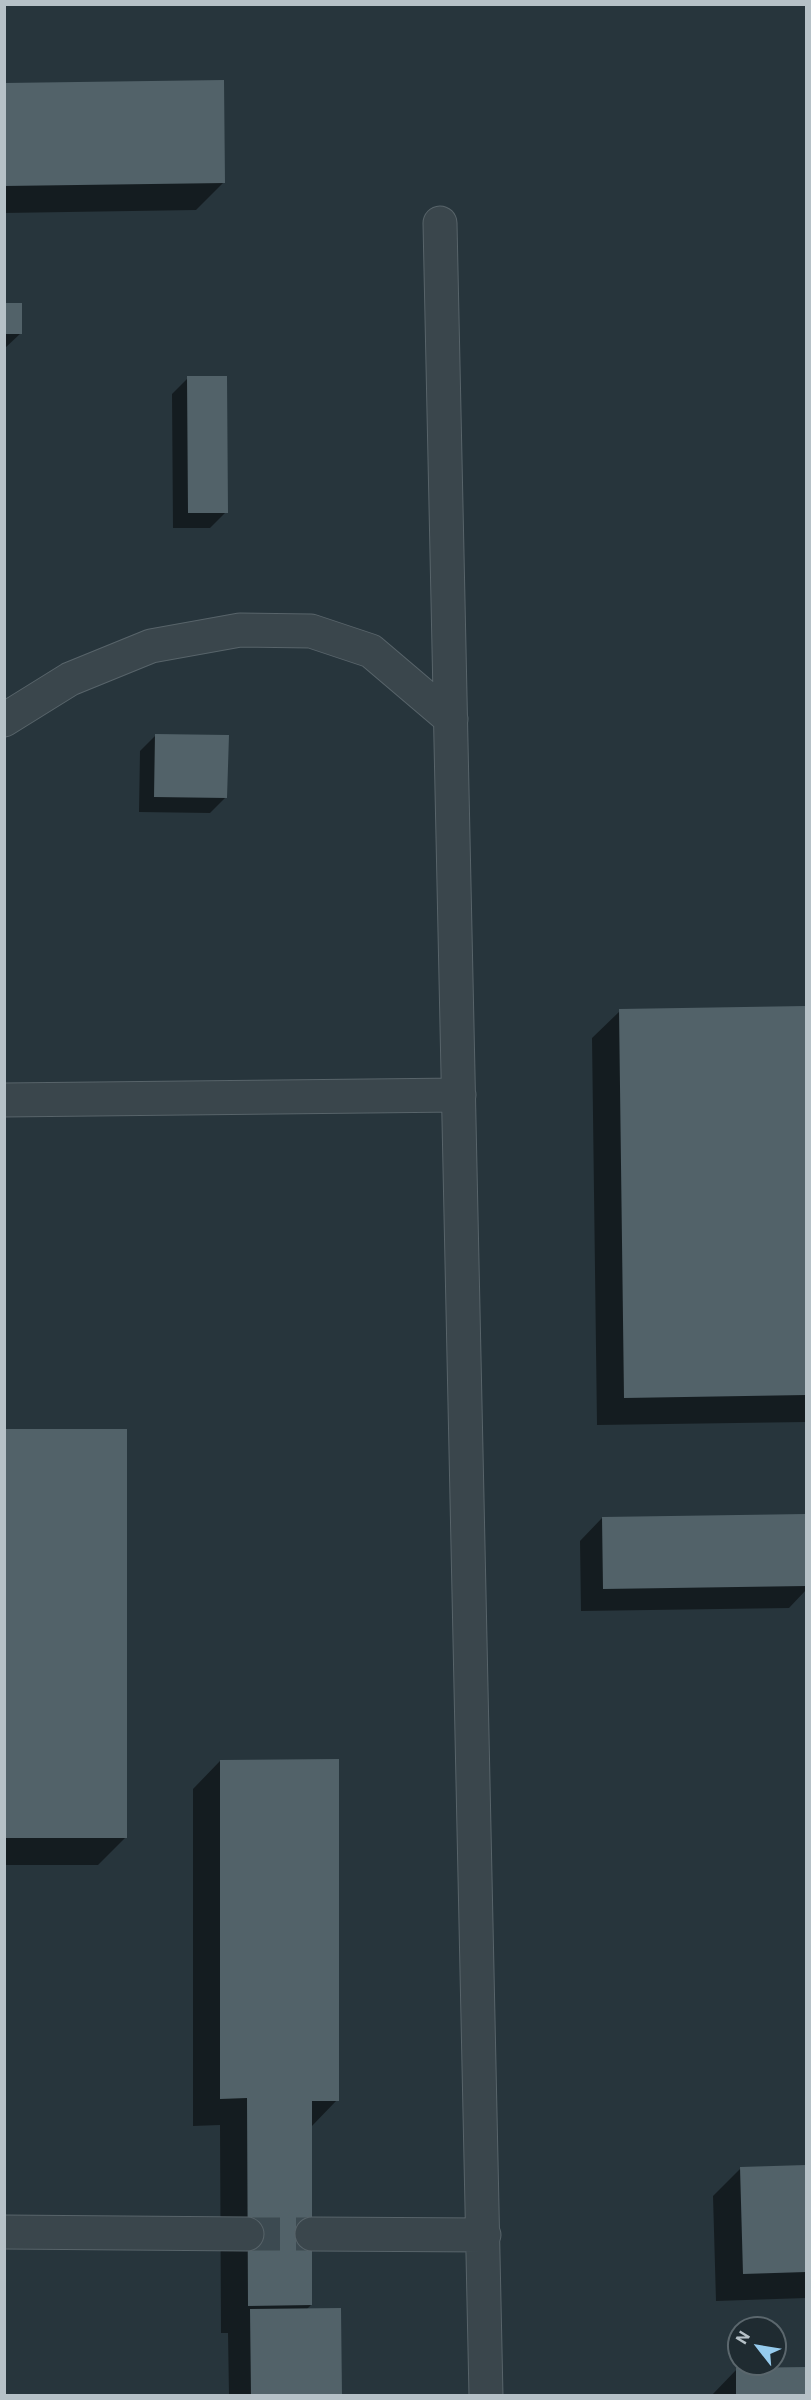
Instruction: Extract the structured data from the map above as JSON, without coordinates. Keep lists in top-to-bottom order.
{
  "north": "top left"
}
